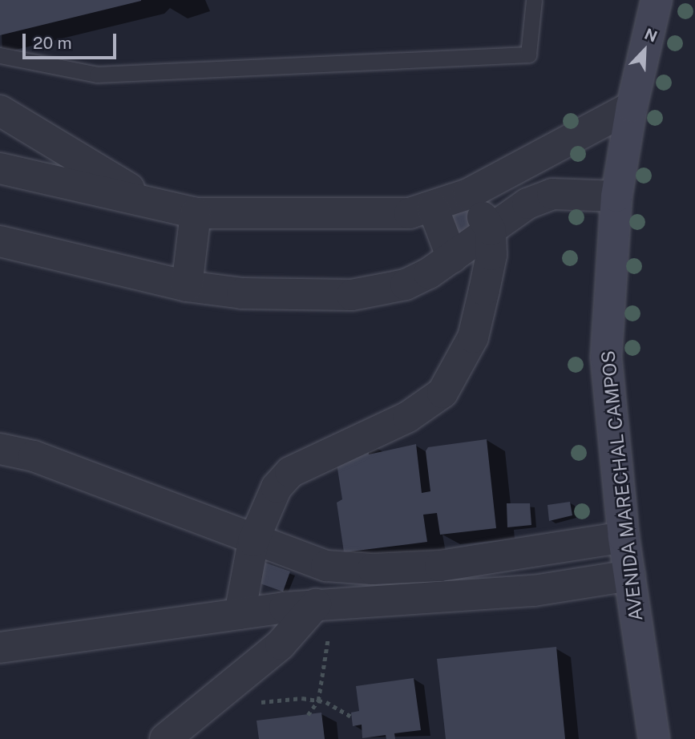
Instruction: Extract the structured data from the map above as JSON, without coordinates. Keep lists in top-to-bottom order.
{
  "streets": {
    "street": ["AVENIDA MARECHAL CAMPOS"]
  },
  "scale_bar": "20 m",
  "north": "top right"
}
